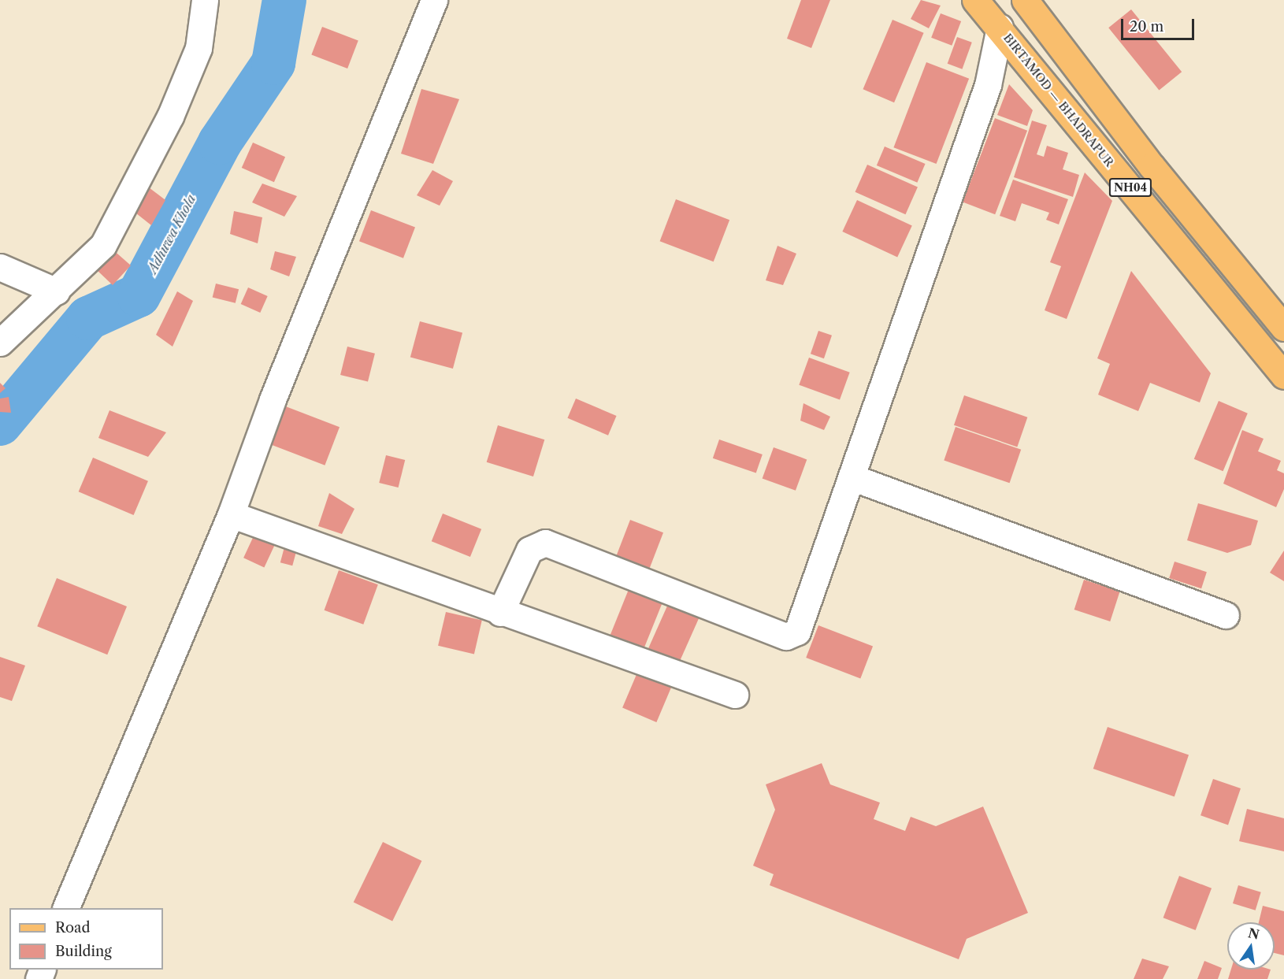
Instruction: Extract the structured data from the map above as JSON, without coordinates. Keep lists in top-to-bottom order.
{
  "streets": {
    "main road": ["BIRTAMOD — BHADRAPUR", "NH04"]
  },
  "water": ["Adhuwa Khola"],
  "legend": ["Road", "Building"],
  "scale_bar": "20 m",
  "north": "top"
}
